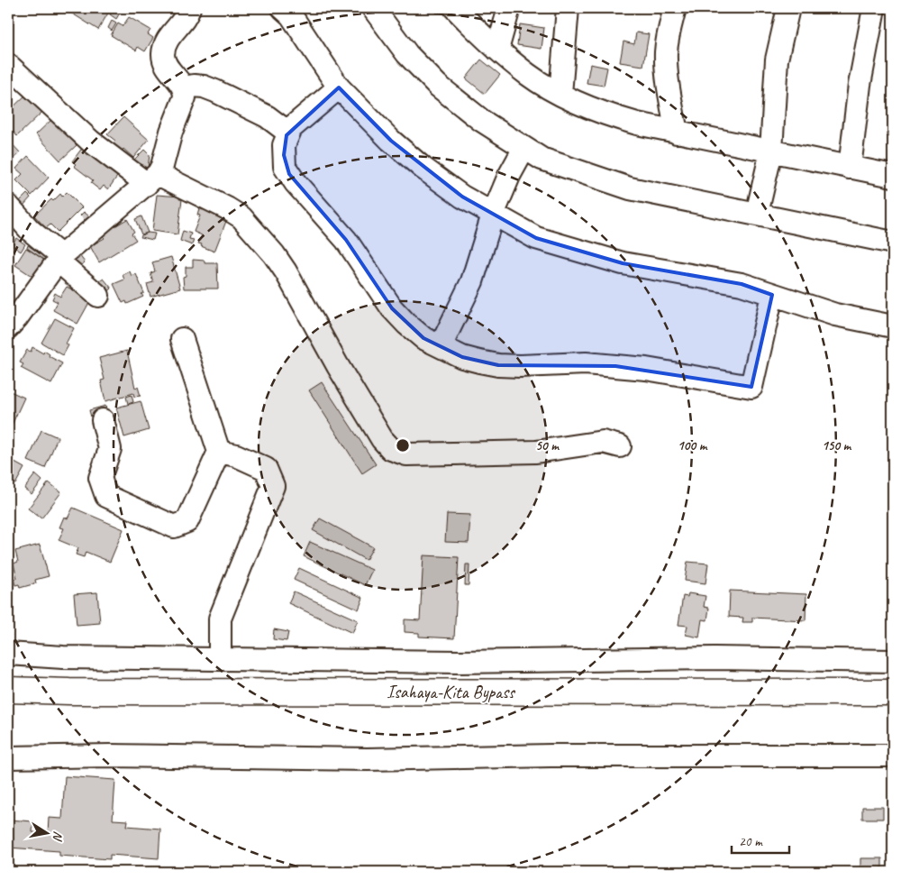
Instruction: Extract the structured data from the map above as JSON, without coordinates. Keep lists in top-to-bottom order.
{
  "streets": {
    "highway": ["Isahaya-Kita Bypass"]
  },
  "scale_bar": "20 m",
  "north": "right",
  "rings": ["50 m", "100 m", "150 m"]
}
